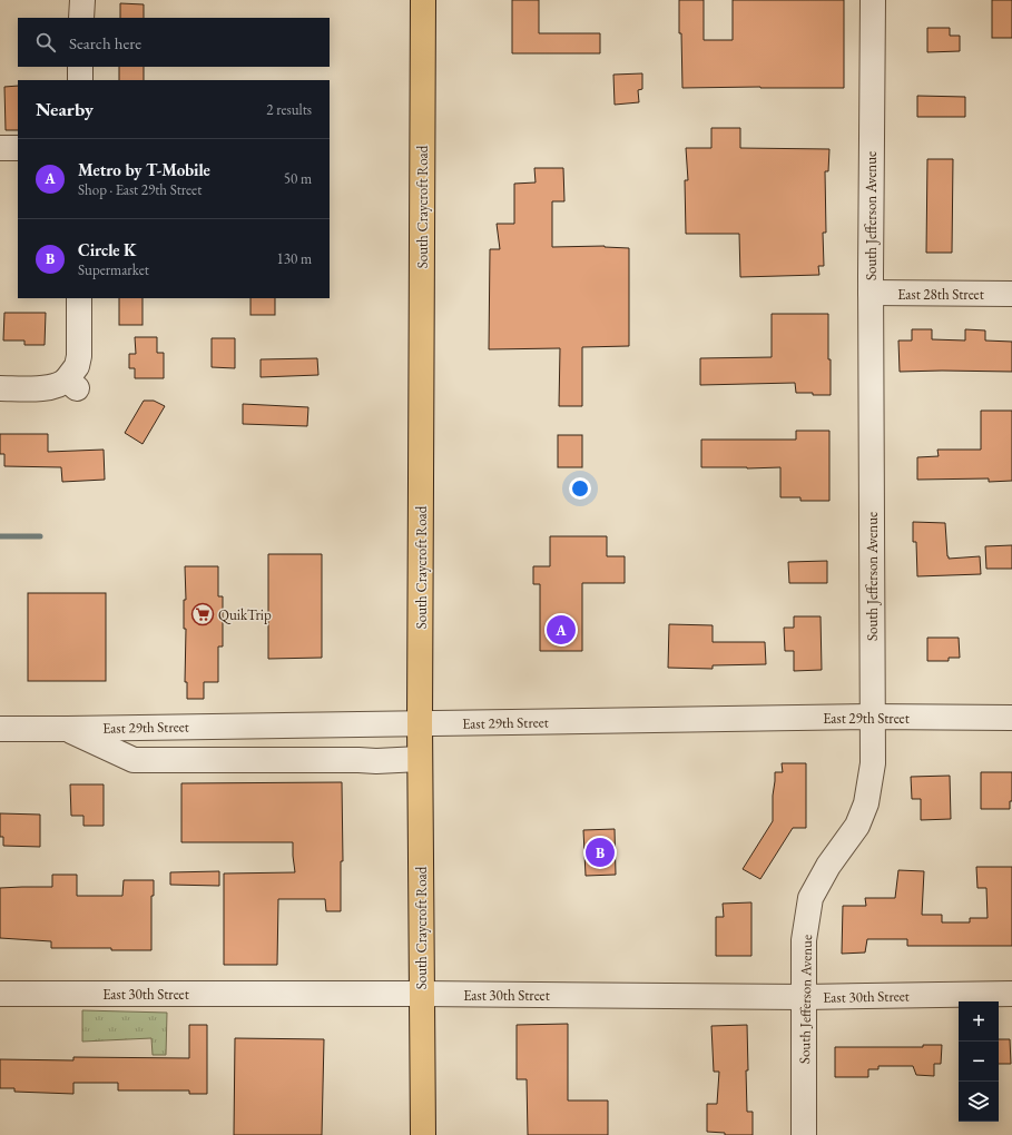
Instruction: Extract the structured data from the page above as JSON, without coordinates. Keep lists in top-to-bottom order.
{
  "streets": {
    "main road": ["South Craycroft Road"],
    "street": [
      "South Jefferson Avenue",
      "East 28th Street",
      "East 29th Street",
      "East 30th Street"
    ]
  },
  "crossings": [
    ["South Craycroft Road", "East 29th Street"],
    ["South Craycroft Road", "East 30th Street"],
    ["South Jefferson Avenue", "East 28th Street"],
    ["South Jefferson Avenue", "East 29th Street"],
    ["South Jefferson Avenue", "East 30th Street"]
  ],
  "places": {
    "supermarket": ["QuikTrip"]
  },
  "page": {
    "search": "Search here",
    "heading": ["Nearby", "2 results"],
    "list": [
      {
        "mark": "A",
        "name": "Metro by T-Mobile",
        "note": "Shop · East 29th Street",
        "value": "50 m"
      },
      {
        "mark": "B",
        "name": "Circle K",
        "note": "Supermarket",
        "value": "130 m"
      }
    ],
    "pins": ["A", "B"],
    "map_buttons": ["+", "−"]
  }
}
